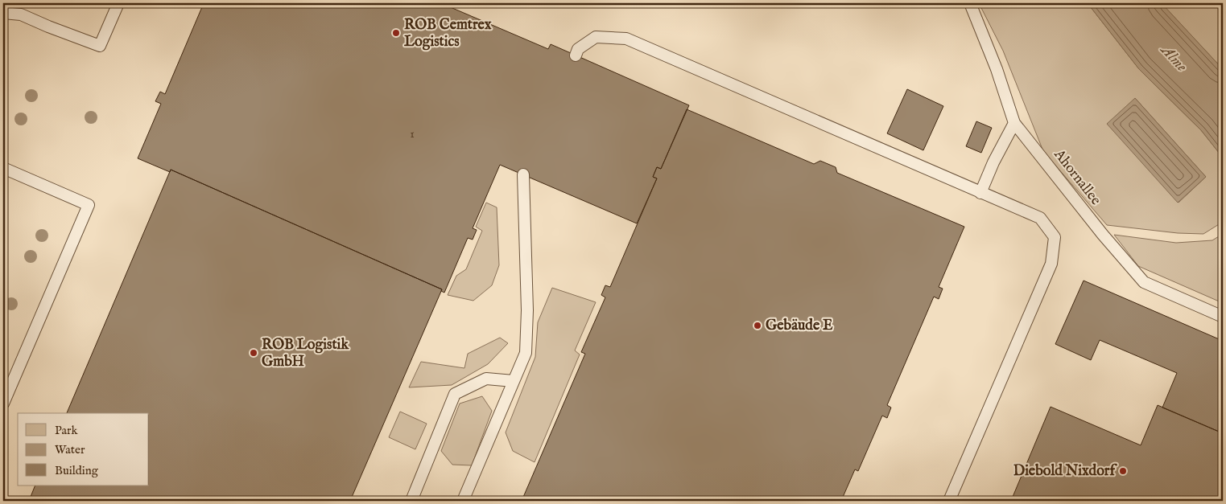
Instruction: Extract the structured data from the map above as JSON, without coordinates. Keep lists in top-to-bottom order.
{
  "streets": {
    "lane": ["Ahornallee"]
  },
  "water": ["Alme"],
  "places": [
    "ROB Cemtrex Logistics",
    "Gebäude E",
    "ROB Logistik GmbH",
    "Diebold Nixdorf"
  ],
  "house_numbers": ["1"],
  "legend": ["Park", "Water", "Building"]
}
